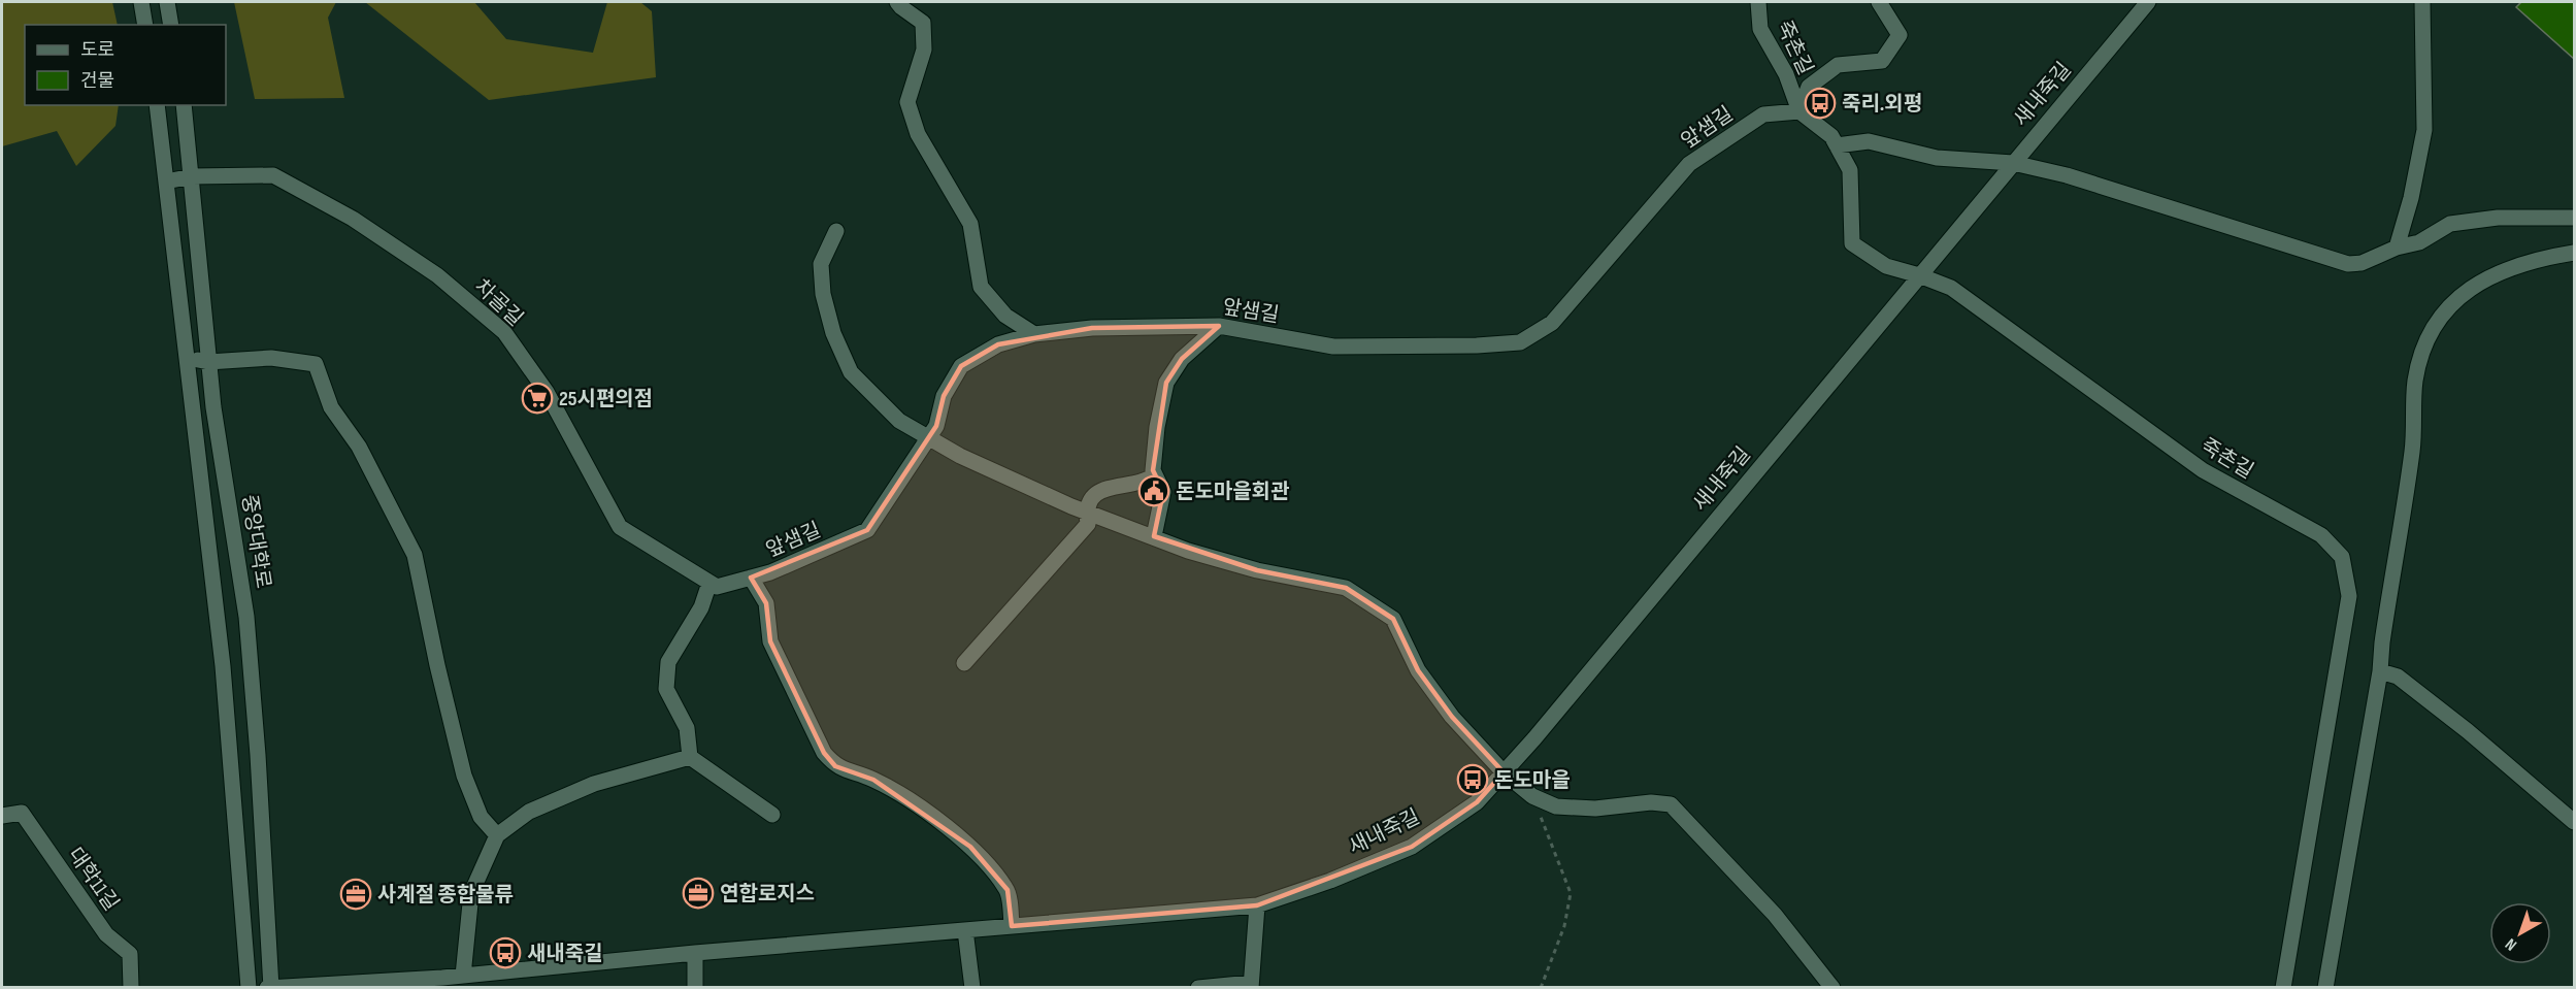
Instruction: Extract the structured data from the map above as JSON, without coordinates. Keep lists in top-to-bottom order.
{
  "streets": {
    "street": [
      "죽촌길",
      "새내죽길",
      "앞샘길",
      "차골길",
      "중앙대학로",
      "대학11길"
    ]
  },
  "crossings": [
    ["죽촌길", "새내죽길"],
    ["죽촌길", "앞샘길"],
    ["새내죽길", "중앙대학로"],
    ["앞샘길", "차골길"],
    ["차골길", "중앙대학로"]
  ],
  "places": {
    "bus stop": ["죽리.외평", "돈도마을", "새내죽길"],
    "supermarket": ["25시편의점"],
    "public building": ["돈도마을회관"],
    "office": ["연합로지스", "사계절 종합물류"]
  },
  "legend": ["도로", "건물"],
  "north": "bottom left"
}
